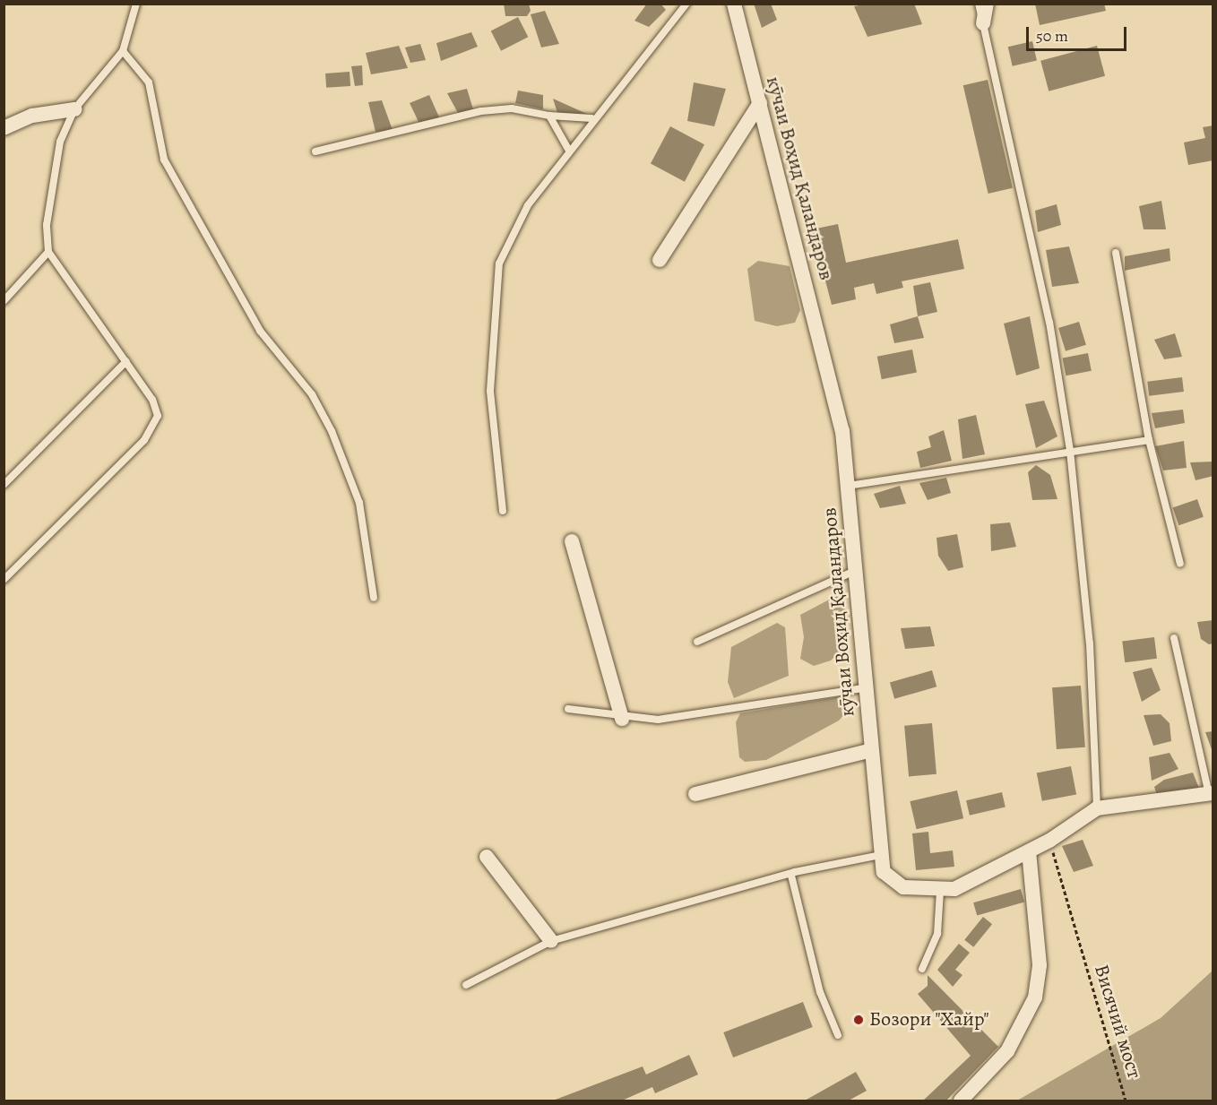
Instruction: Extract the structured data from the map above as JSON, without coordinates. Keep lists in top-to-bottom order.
{
  "streets": {
    "street": ["кӯчаи Воҳид Қаландаров"],
    "path": ["Висячий мост"]
  },
  "crossings": [
    ["кӯчаи Воҳид Қаландаров", "Висячий мост"]
  ],
  "places": ["Бозори \"Хайр\""],
  "scale_bar": "50 m"
}
